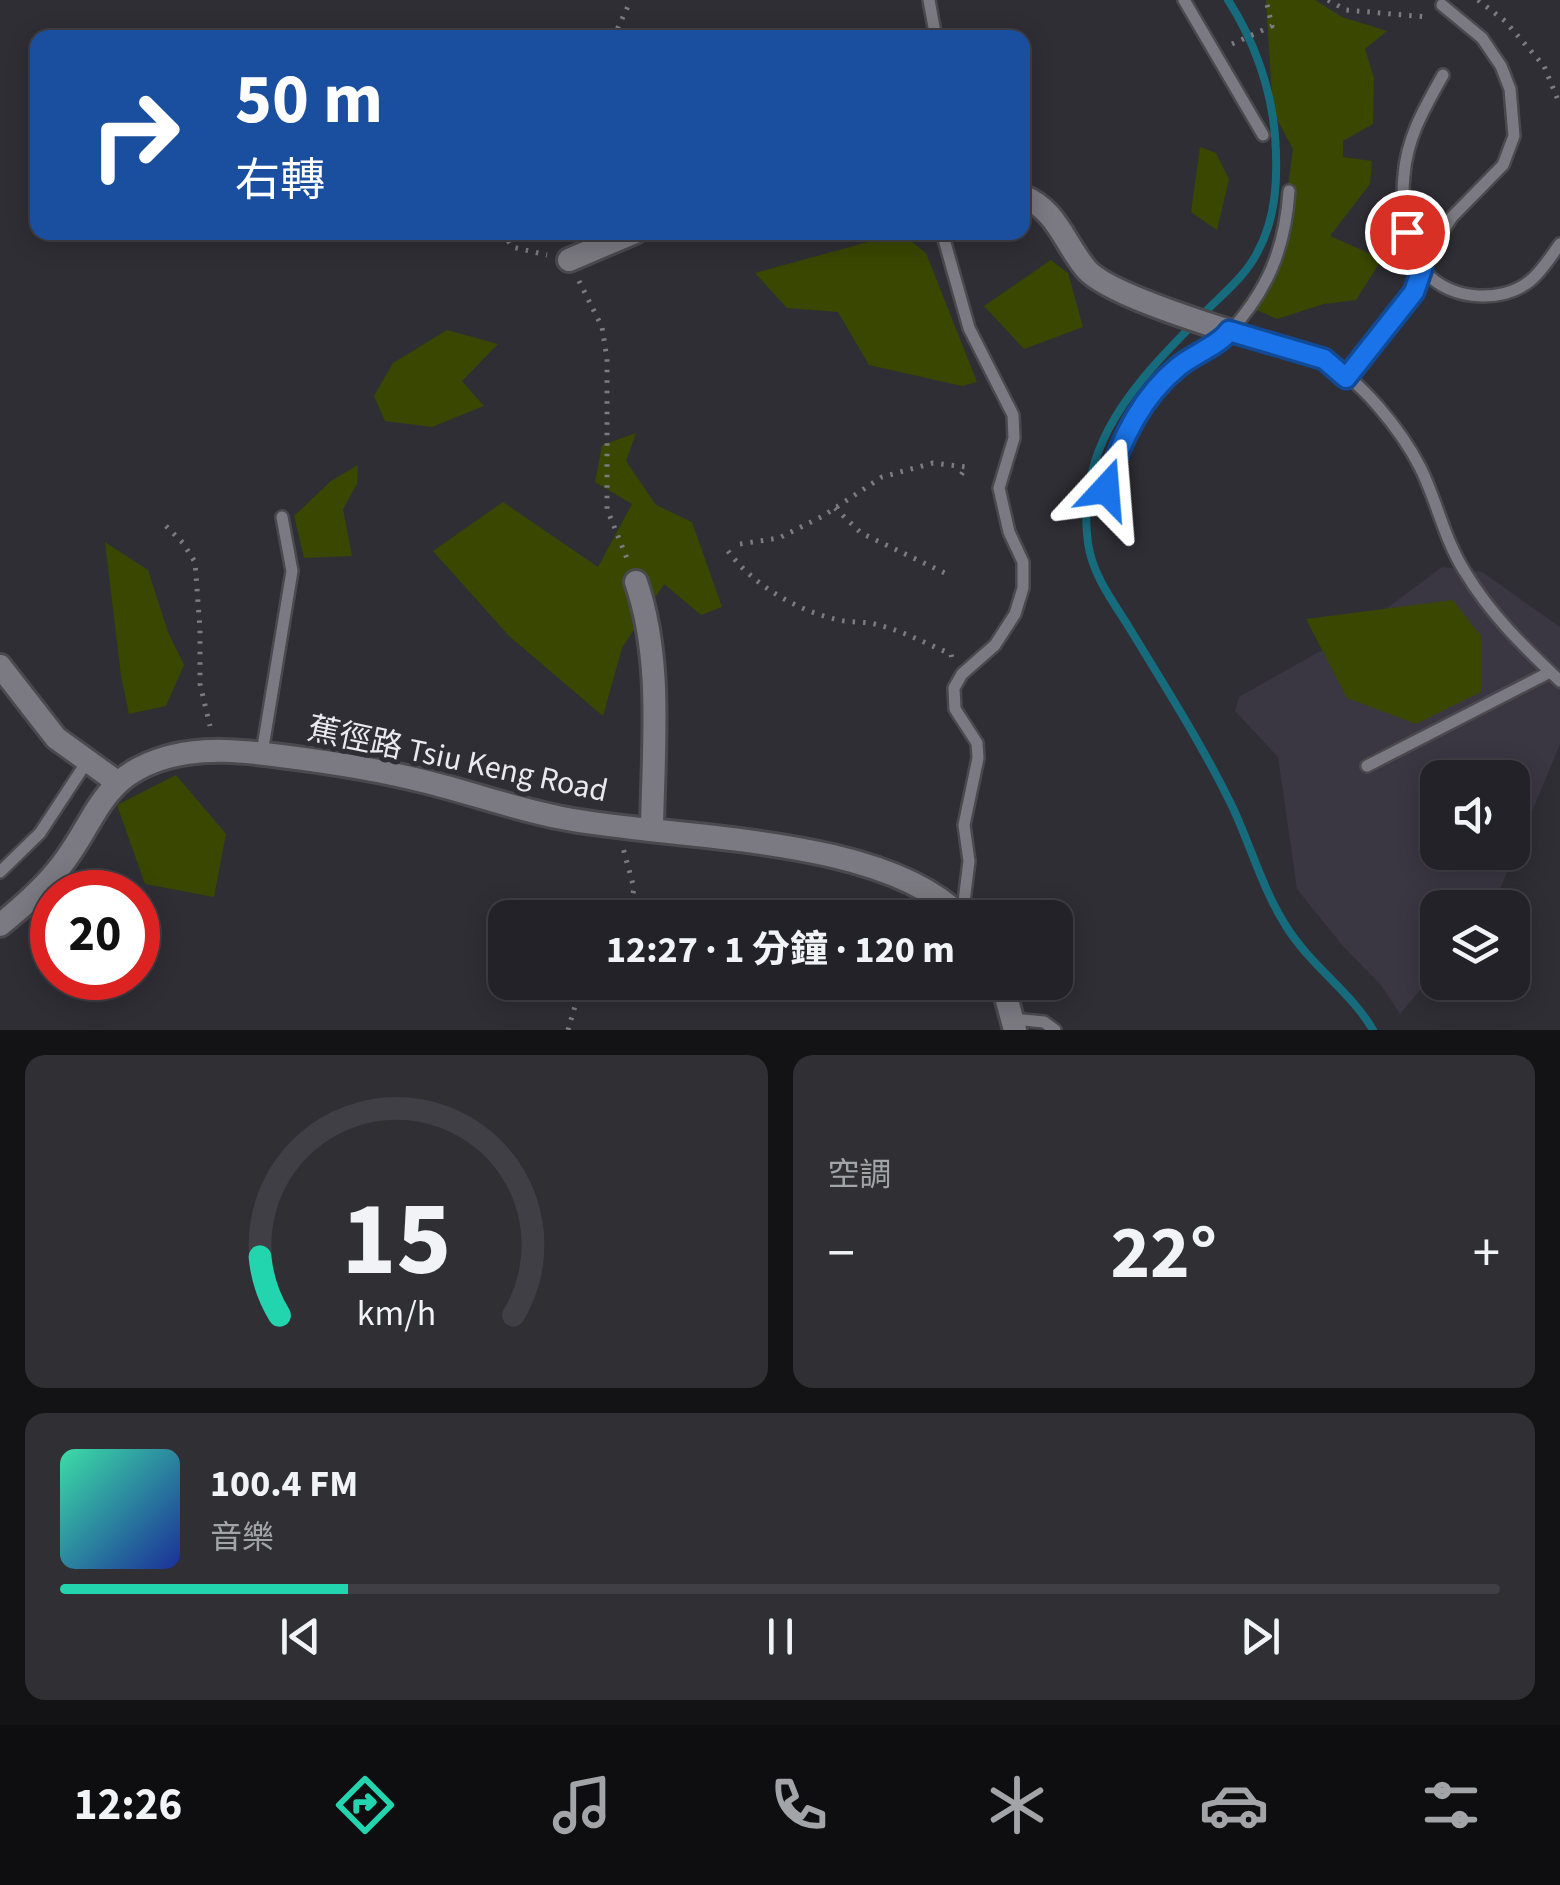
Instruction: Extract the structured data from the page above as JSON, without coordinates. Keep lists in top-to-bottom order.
{
  "streets": {
    "street": ["蕉徑路 Tsiu Keng Road"]
  },
  "page": {
    "turn": ["50 m", "右轉"],
    "limit": "20",
    "trip": "12:27 · 1 分鐘 · 120 m",
    "tile": "空調",
    "heat": ["−", "22°", "+"],
    "song": ["100.4 FM", "音樂"],
    "tabs": "12:26",
    "gauge": ["15", "km/h"]
  }
}
